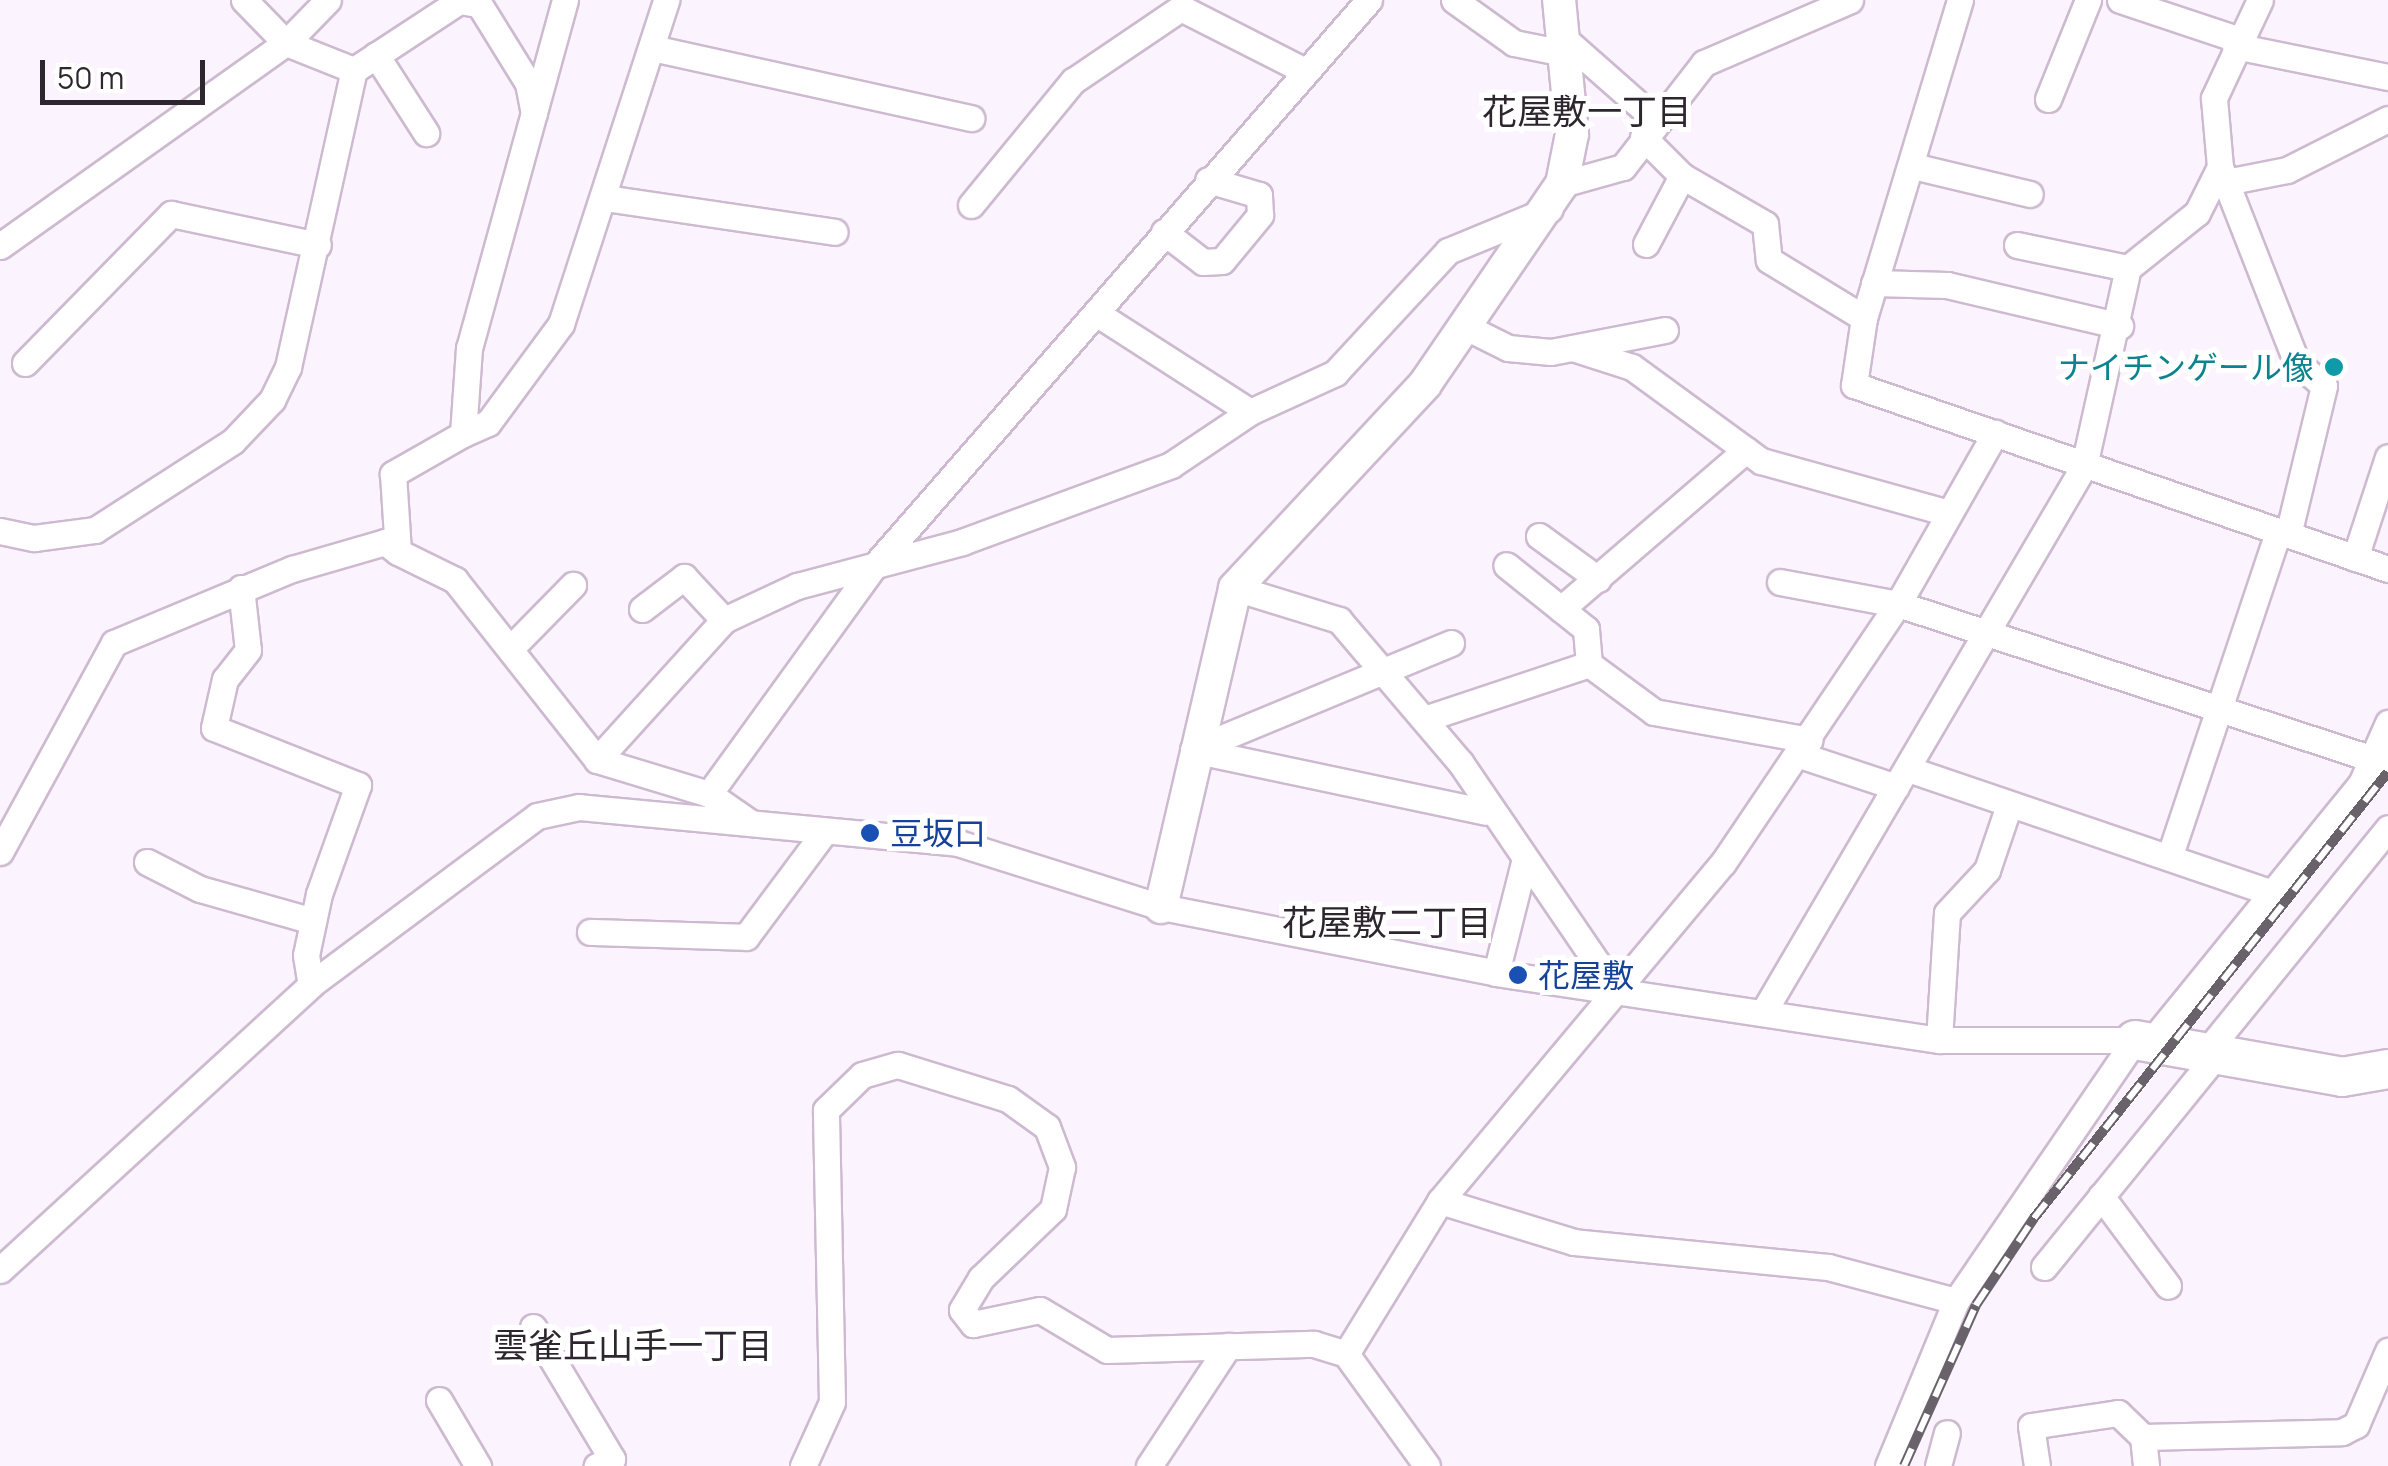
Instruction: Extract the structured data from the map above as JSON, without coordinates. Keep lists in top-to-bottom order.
{
  "districts": ["花屋敷一丁目", "花屋敷二丁目", "雲雀丘山手一丁目"],
  "places": ["ナイチンゲール像", "豆坂口", "花屋敷"],
  "scale_bar": "50 m"
}
